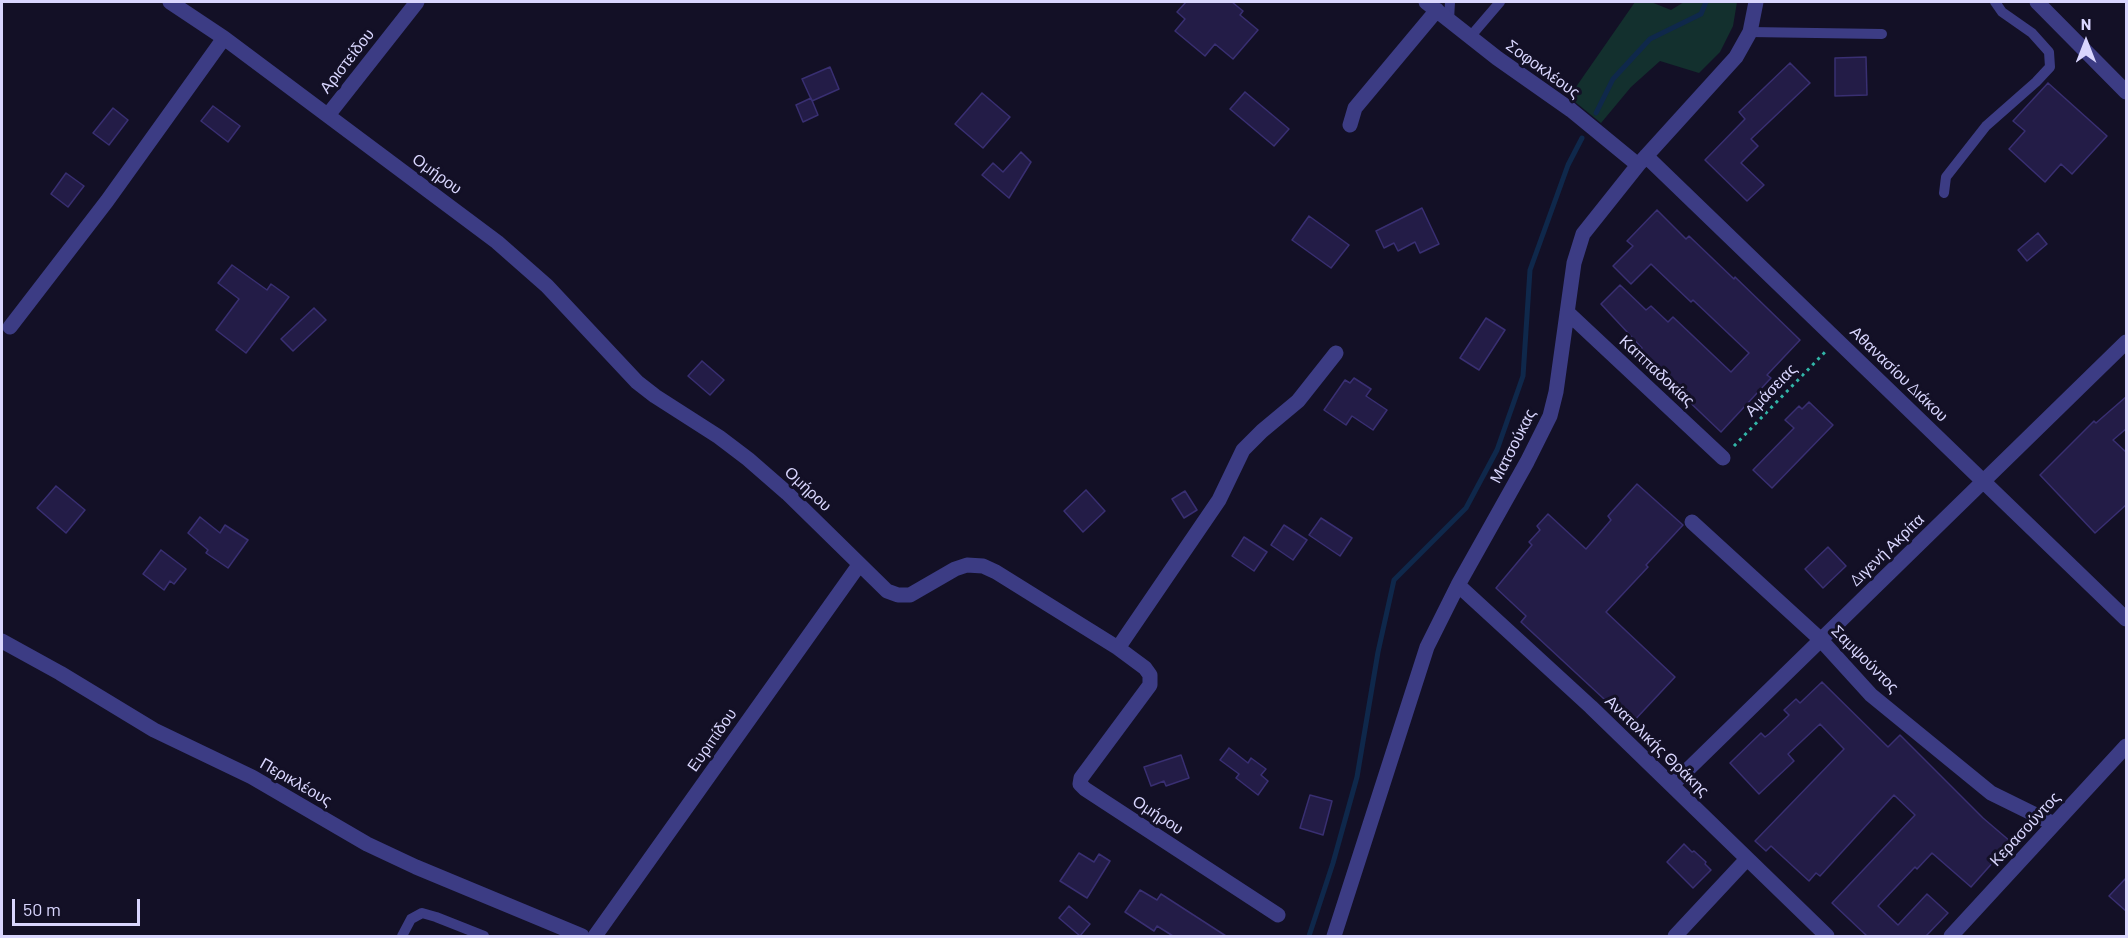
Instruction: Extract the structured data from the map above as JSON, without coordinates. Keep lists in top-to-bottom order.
{
  "streets": {
    "street": [
      "Αριστείδου",
      "Σοφοκλέους",
      "Ομήρου",
      "Καππαδοκίας",
      "Αθανασίου Διάκου",
      "Ματσούκας",
      "Διγενή Ακρίτα",
      "Σαμψούντος",
      "Ευριπίδου",
      "Ανατολικής Θράκης",
      "Περικλέους",
      "Κερασούντος"
    ],
    "path": ["Αμάσειας"]
  },
  "crossings": [
    ["Αριστείδου", "Ομήρου"],
    ["Σοφοκλέους", "Αθανασίου Διάκου"],
    ["Σοφοκλέους", "Ματσούκας"],
    ["Ομήρου", "Ευριπίδου"],
    ["Καππαδοκίας", "Αμάσειας"],
    ["Καππαδοκίας", "Ματσούκας"],
    ["Αθανασίου Διάκου", "Αμάσειας"],
    ["Αθανασίου Διάκου", "Ματσούκας"],
    ["Αθανασίου Διάκου", "Διγενή Ακρίτα"],
    ["Ματσούκας", "Ανατολικής Θράκης"],
    ["Διγενή Ακρίτα", "Σαμψούντος"],
    ["Διγενή Ακρίτα", "Ανατολικής Θράκης"],
    ["Σαμψούντος", "Κερασούντος"]
  ],
  "scale_bar": "50 m",
  "north": "top"
}
